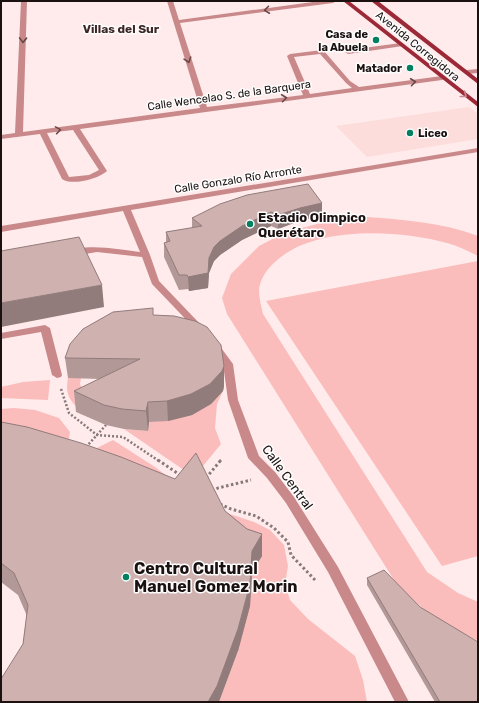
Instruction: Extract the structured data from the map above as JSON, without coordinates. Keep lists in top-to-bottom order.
{
  "streets": {
    "main road": ["Avenida Corregidora"],
    "street": ["Calle Wencelao S. de la Barquera", "Calle Gonzalo Río Arronte", "Calle Central"]
  },
  "crossings": [
    ["Avenida Corregidora", "Calle Wencelao S. de la Barquera"],
    ["Calle Gonzalo Río Arronte", "Calle Central"]
  ],
  "districts": ["Villas del Sur"],
  "places": [
    "Casa de la Abuela",
    "Matador",
    "Liceo",
    "Estadio Olimpico Querétaro",
    "Centro Cultural Manuel Gomez Morin"
  ]
}
